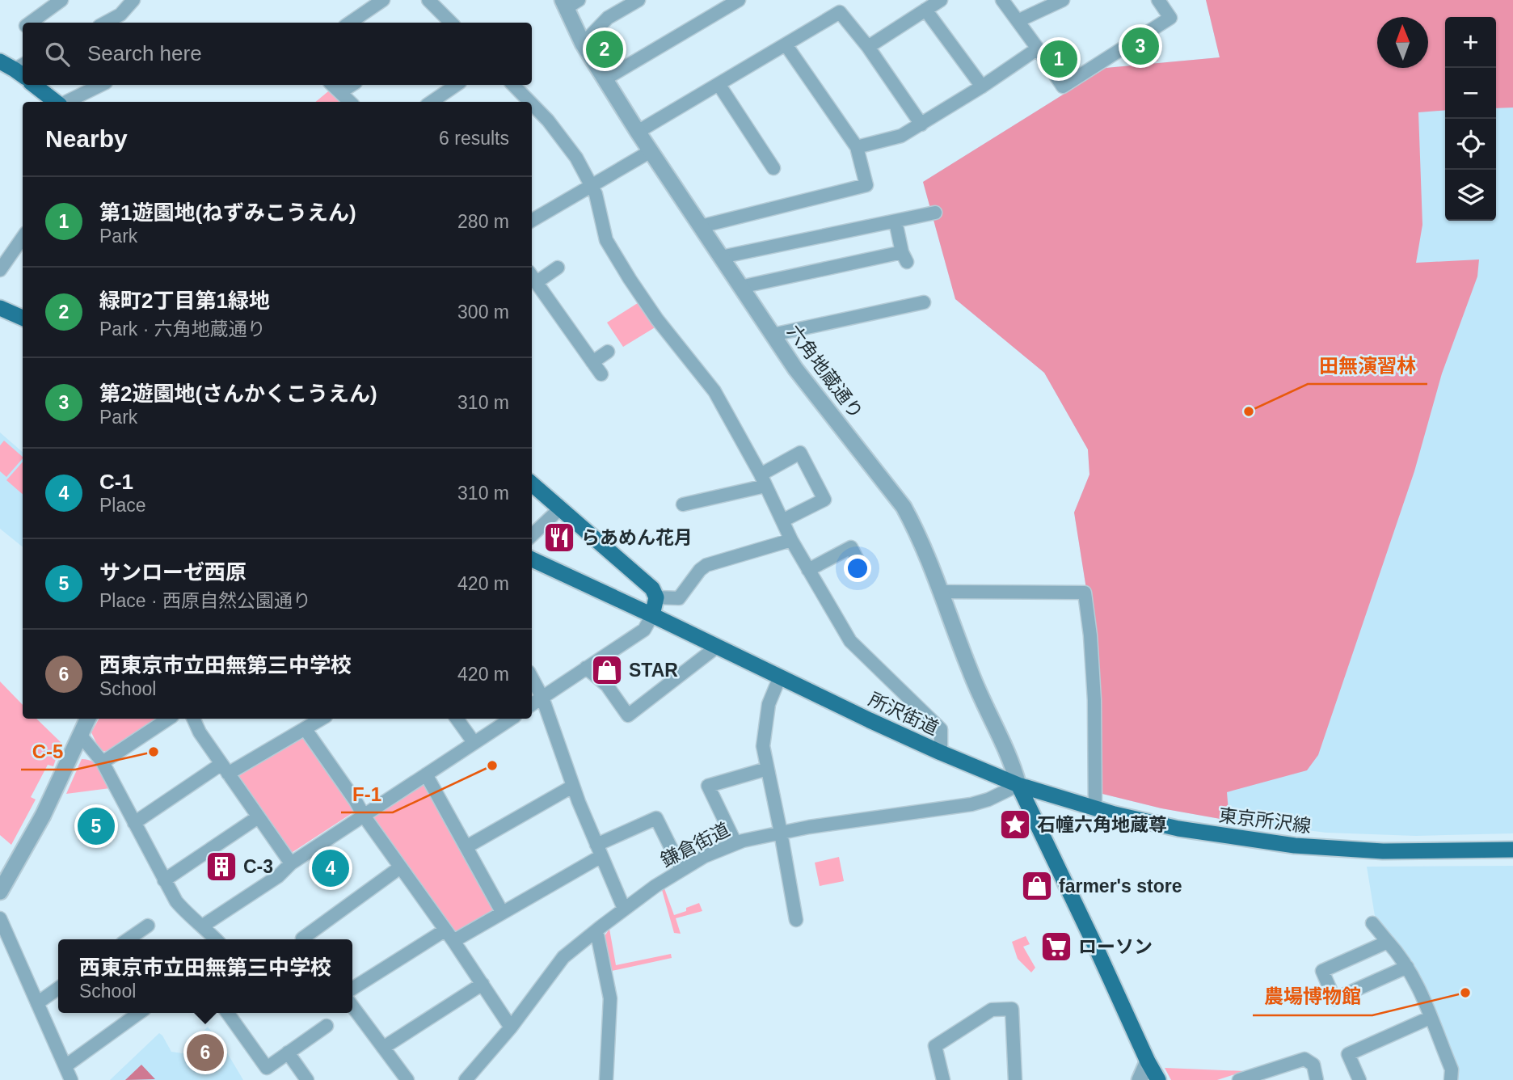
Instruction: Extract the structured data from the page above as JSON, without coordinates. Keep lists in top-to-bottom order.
{
  "streets": {
    "main road": ["所沢街道", "東京所沢線"],
    "street": ["六角地蔵通り", "鎌倉街道"]
  },
  "crossings": [
    ["六角地蔵通り", "所沢街道"],
    ["六角地蔵通り", "東京所沢線"],
    ["六角地蔵通り", "鎌倉街道"],
    ["所沢街道", "東京所沢線"],
    ["所沢街道", "鎌倉街道"],
    ["東京所沢線", "鎌倉街道"]
  ],
  "places": {
    "other": [
      "田無演習林",
      "C-5",
      "F-1",
      "農場博物館"
    ],
    "restaurant": ["らあめん花月"],
    "shop": ["STAR", "farmer's store"],
    "place": ["石幢六角地蔵尊"],
    "building": ["C-3"],
    "supermarket": ["ローソン"]
  },
  "north": "top",
  "page": {
    "map_buttons": ["+", "−"],
    "search": "Search here",
    "pins": [
      "3",
      "2",
      "1",
      "5",
      "4",
      "6"
    ],
    "heading": ["Nearby", "6 results"],
    "list": [
      {
        "mark": "1",
        "name": "第1遊園地(ねずみこうえん)",
        "note": "Park",
        "value": "280 m"
      },
      {
        "mark": "2",
        "name": "緑町2丁目第1緑地",
        "note": "Park · 六角地蔵通り",
        "value": "300 m"
      },
      {
        "mark": "3",
        "name": "第2遊園地(さんかくこうえん)",
        "note": "Park",
        "value": "310 m"
      },
      {
        "mark": "4",
        "name": "C-1",
        "note": "Place",
        "value": "310 m"
      },
      {
        "mark": "5",
        "name": "サンローゼ西原",
        "note": "Place · 西原自然公園通り",
        "value": "420 m"
      },
      {
        "mark": "6",
        "name": "西東京市立田無第三中学校",
        "note": "School",
        "value": "420 m"
      }
    ],
    "popup": ["西東京市立田無第三中学校", "School"]
  }
}
